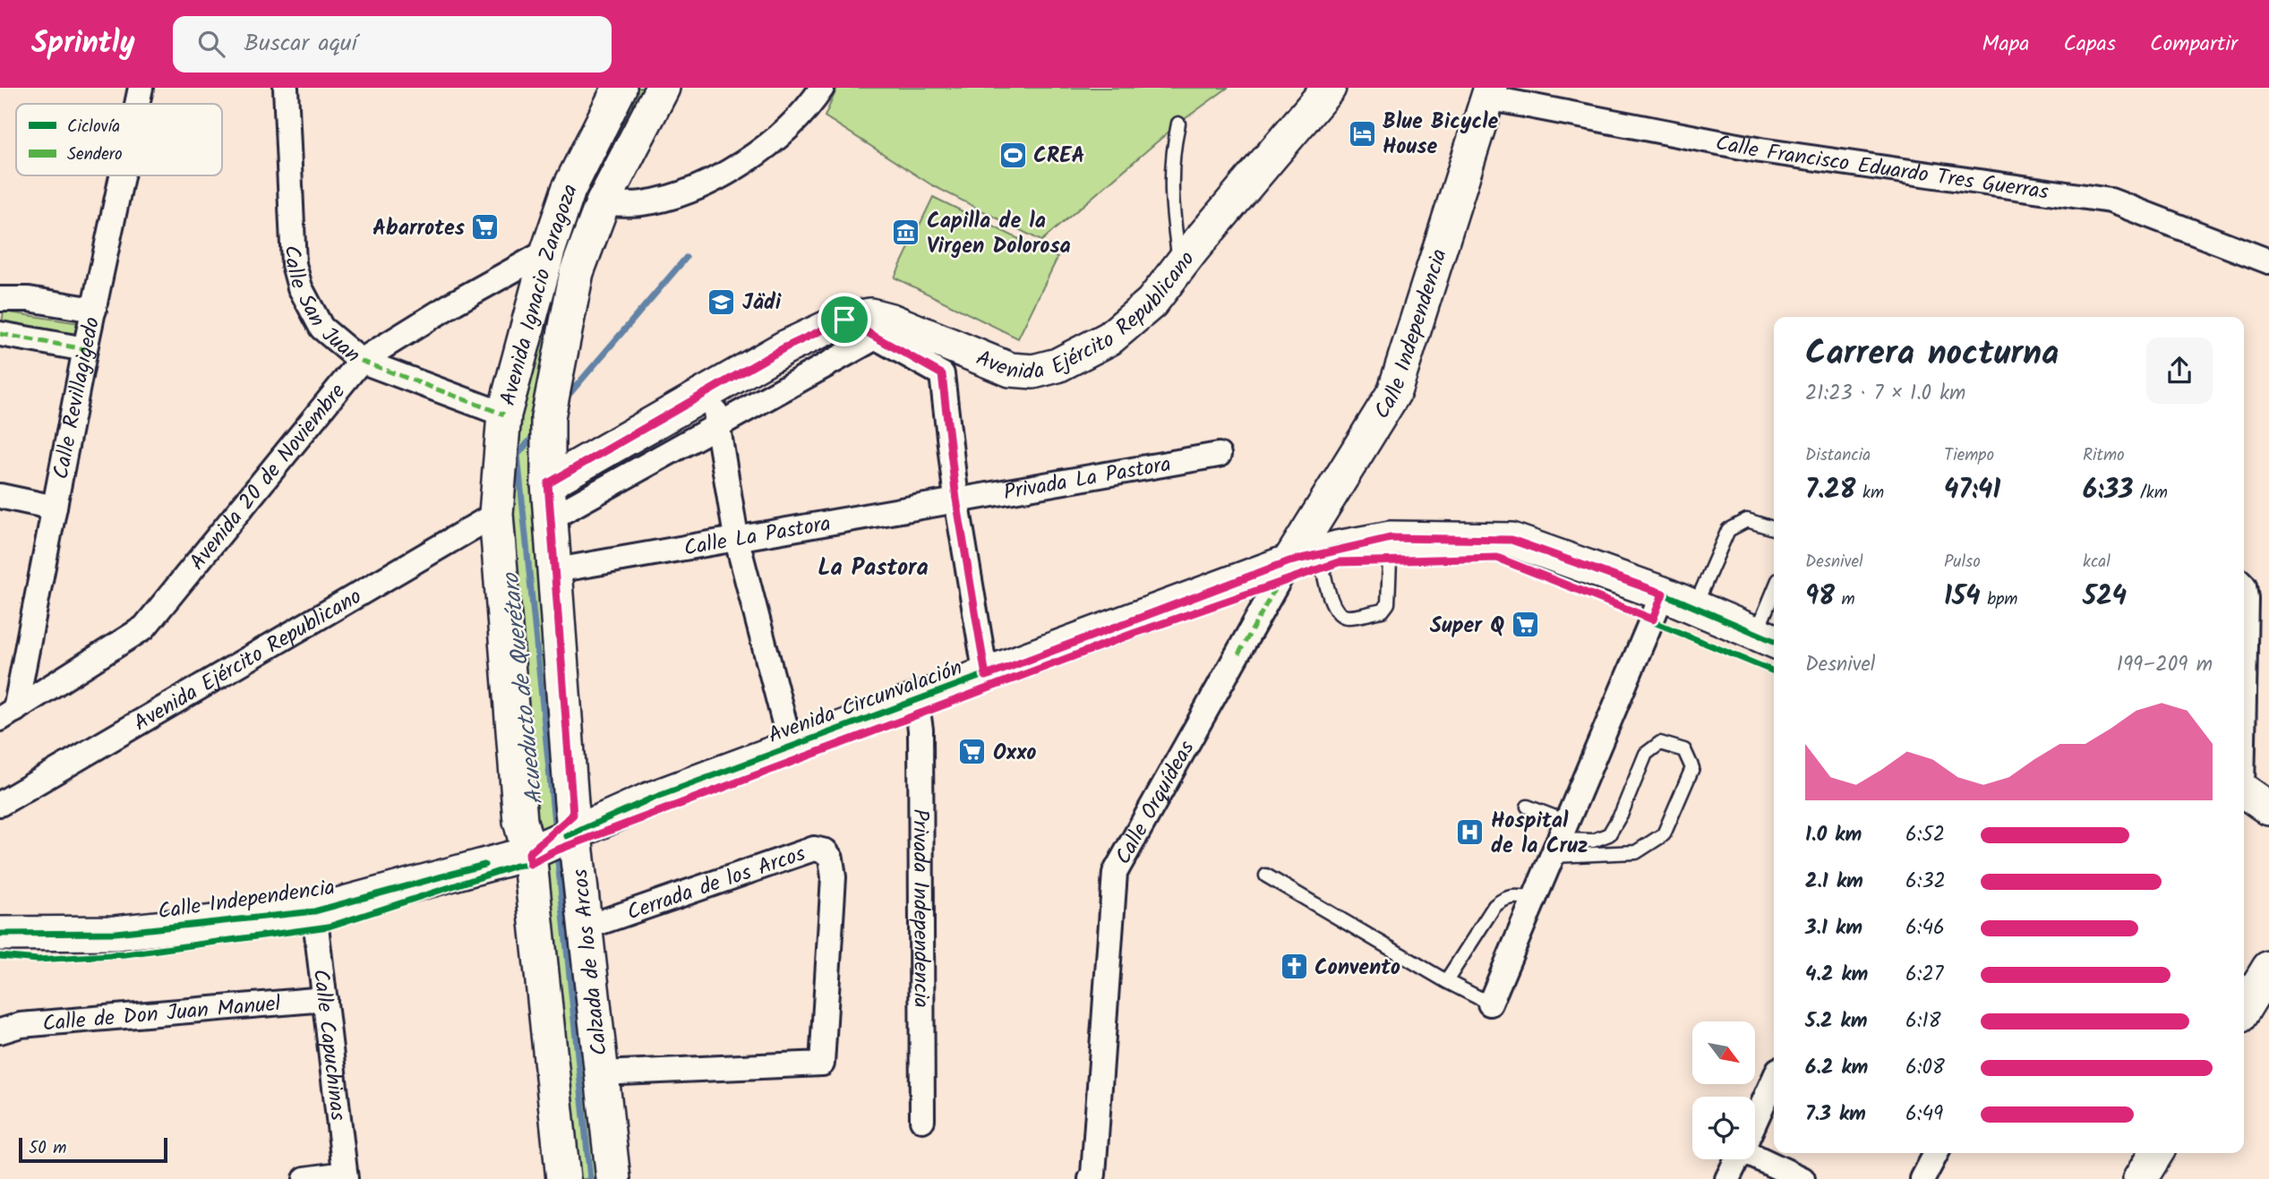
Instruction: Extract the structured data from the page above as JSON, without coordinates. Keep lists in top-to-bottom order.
{
  "streets": {
    "street": [
      "Calle Francisco Eduardo Tres Guerras",
      "Avenida Ignacio Zaragoza",
      "Calle San Juan",
      "Avenida Ejército Republicano",
      "Calle Independencia",
      "Calle Revillagigedo",
      "Avenida 20 de Noviembre",
      "Privada La Pastora",
      "Calle La Pastora",
      "Avenida Circunvalación",
      "Calle Orquídeas",
      "Cerrada de los Arcos",
      "Privada Independencia",
      "Calzada de los Arcos",
      "Calle de Don Juan Manuel",
      "Calle Capuchinas"
    ]
  },
  "crossings": [
    ["Calle Francisco Eduardo Tres Guerras", "Calle Independencia"],
    ["Avenida Ignacio Zaragoza", "Calle San Juan"],
    ["Avenida Ignacio Zaragoza", "Avenida Ejército Republicano"],
    ["Avenida Ignacio Zaragoza", "Avenida 20 de Noviembre"],
    ["Avenida Ignacio Zaragoza", "Calzada de los Arcos"],
    ["Calle San Juan", "Avenida 20 de Noviembre"],
    ["Avenida Ejército Republicano", "Calzada de los Arcos"],
    ["Calle Independencia", "Avenida Circunvalación"],
    ["Calle Independencia", "Calle Orquídeas"],
    ["Calle Independencia", "Calzada de los Arcos"],
    ["Calle Independencia", "Calle Capuchinas"],
    ["Calle Revillagigedo", "Avenida 20 de Noviembre"],
    ["Privada La Pastora", "Calle La Pastora"],
    ["Calle La Pastora", "Calzada de los Arcos"],
    ["Avenida Circunvalación", "Calle Orquídeas"],
    ["Avenida Circunvalación", "Privada Independencia"],
    ["Avenida Circunvalación", "Calzada de los Arcos"],
    ["Cerrada de los Arcos", "Calzada de los Arcos"],
    ["Calle de Don Juan Manuel", "Calle Capuchinas"]
  ],
  "districts": ["La Pastora"],
  "water": ["Acueducto de Querétaro"],
  "places": {
    "hotel": ["Blue Bicycle House"],
    "sports": ["CREA"],
    "supermarket": ["Abarrotes", "Super Q", "Oxxo"],
    "museum": ["Capilla de la Virgen Dolorosa"],
    "school or university": ["Jädi"],
    "hospital": ["Hospital de la Cruz"],
    "church": ["Convento"]
  },
  "legend": ["Ciclovía", "Sendero"],
  "scale_bar": "50 m",
  "north": "bottom right",
  "page": {
    "header": "Sprintly",
    "search": "Buscar aquí",
    "nav": ["Mapa", "Capas", "Compartir"],
    "heading": ["Carrera nocturna", "21:23 · 7 × 1.0 km"],
    "stats": [
      ["Distancia", "7.28 km"],
      ["Tiempo", "47:41"],
      ["Ritmo", "6:33 /km"],
      ["Desnivel", "98 m"],
      ["Pulso", "154 bpm"],
      ["kcal", "524"]
    ],
    "chart": ["Desnivel", "199–209 m"],
    "list": [
      {
        "name": "1.0 km",
        "note": "6:52"
      },
      {
        "name": "2.1 km",
        "note": "6:32"
      },
      {
        "name": "3.1 km",
        "note": "6:46"
      },
      {
        "name": "4.2 km",
        "note": "6:27"
      },
      {
        "name": "5.2 km",
        "note": "6:18"
      },
      {
        "name": "6.2 km",
        "note": "6:08"
      },
      {
        "name": "7.3 km",
        "note": "6:49"
      }
    ],
    "scale": "50 m"
  }
}
